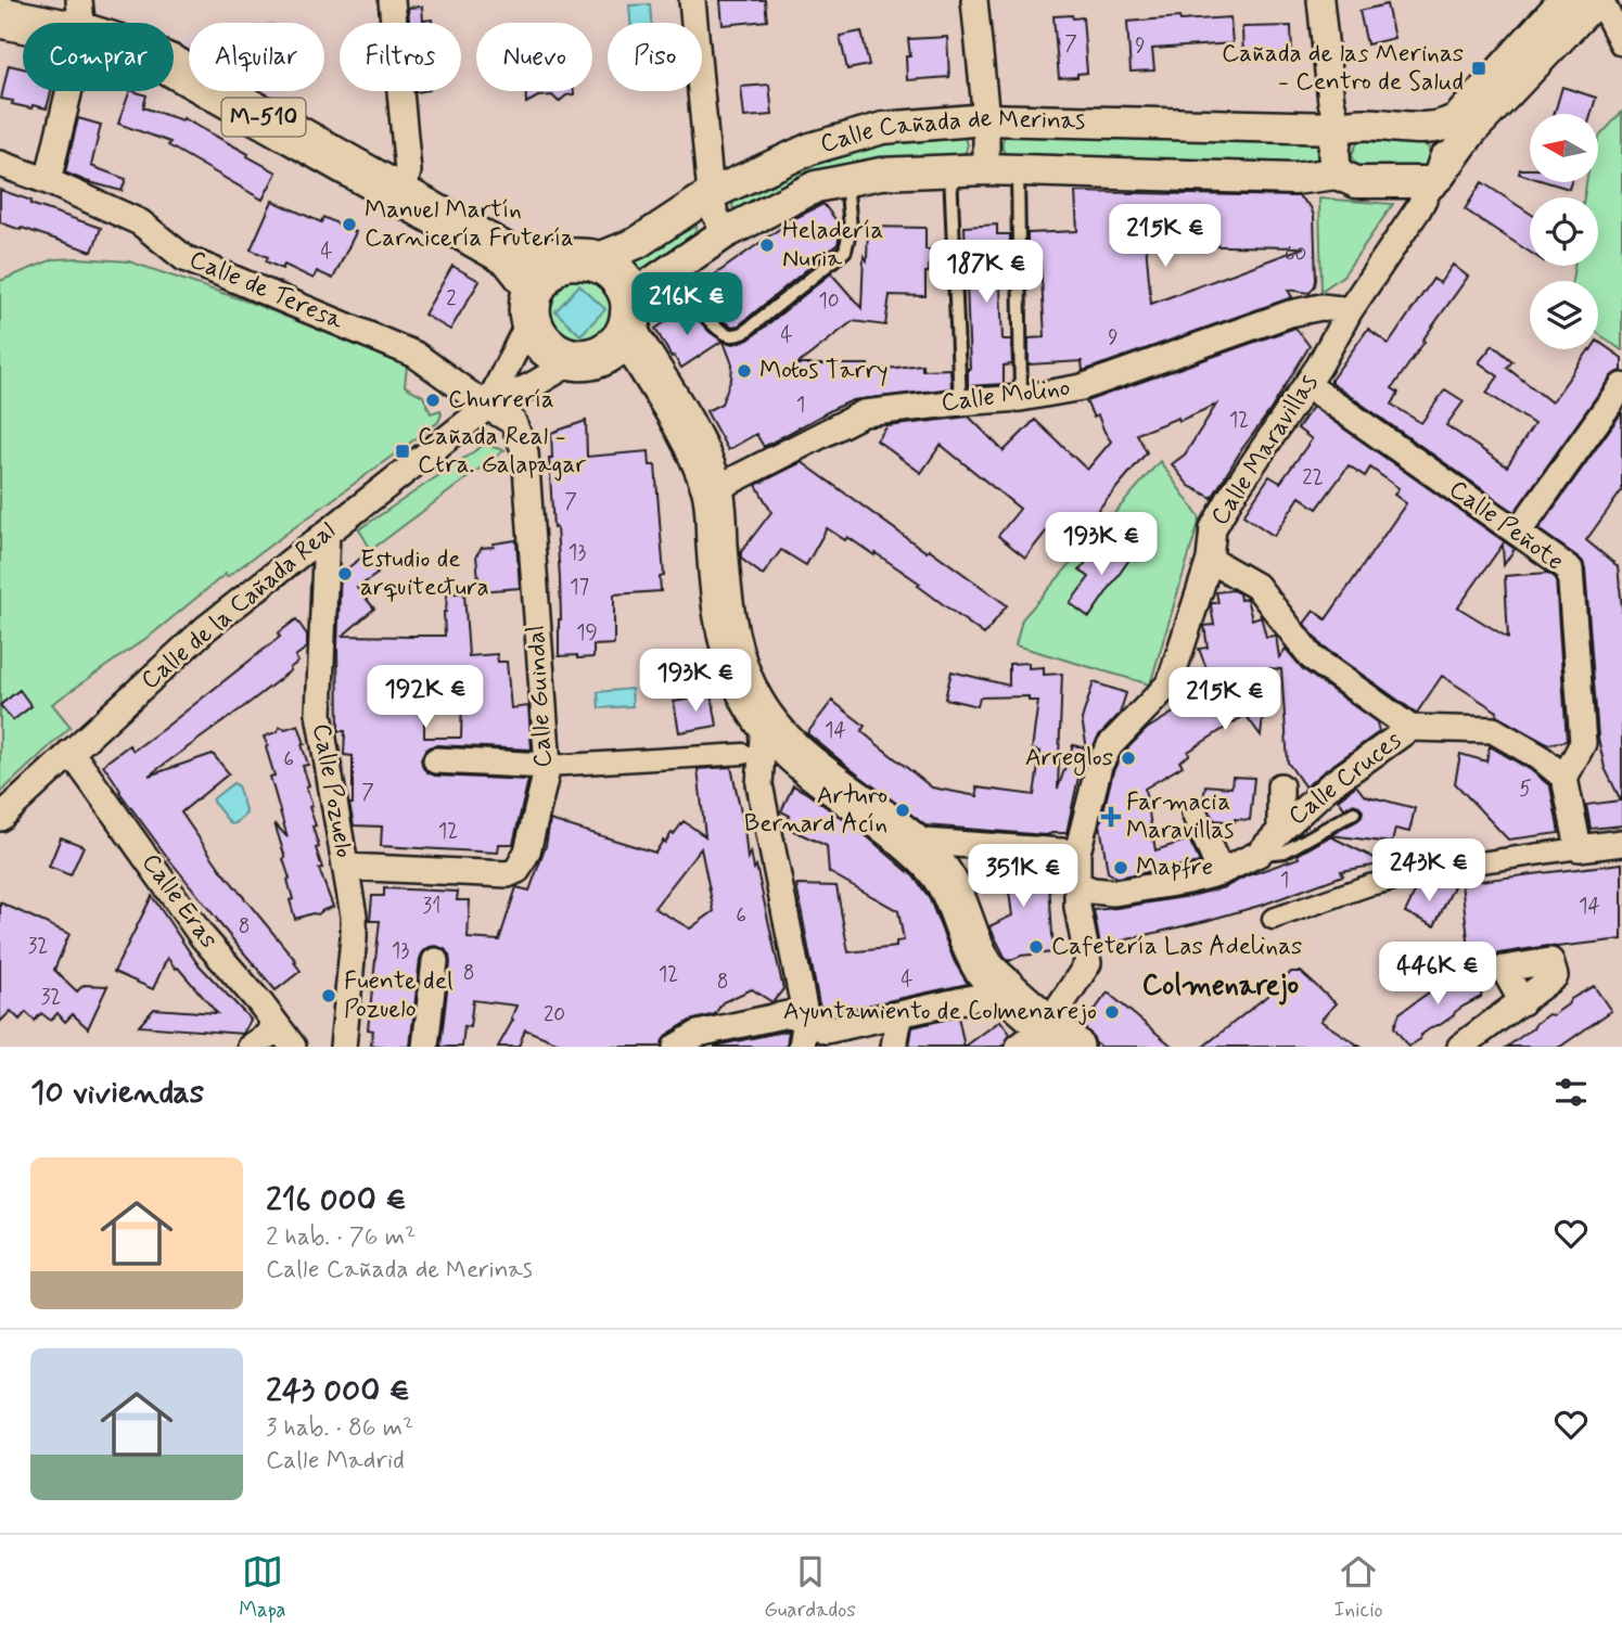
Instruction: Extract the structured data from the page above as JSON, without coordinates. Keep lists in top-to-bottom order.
{
  "streets": {
    "main road": ["M-510"],
    "street": [
      "Calle Cañada de Merinas",
      "Calle de Teresa",
      "Calle Molino",
      "Calle Maravillas",
      "Calle Peñote",
      "Calle de la Cañada Real",
      "Calle Guindal",
      "Calle Cruces",
      "Calle Pozuelo",
      "Calle Eras"
    ]
  },
  "crossings": [
    ["M-510", "Calle Cañada de Merinas"],
    ["M-510", "Calle Molino"],
    ["M-510", "Calle Maravillas"],
    ["M-510", "Calle de la Cañada Real"],
    ["Calle Cañada de Merinas", "Calle de la Cañada Real"],
    ["Calle de Teresa", "Calle de la Cañada Real"],
    ["Calle de Teresa", "Calle Guindal"],
    ["Calle Molino", "Calle Maravillas"],
    ["Calle Maravillas", "Calle Peñote"],
    ["Calle Maravillas", "Calle Cruces"],
    ["Calle de la Cañada Real", "Calle Guindal"],
    ["Calle de la Cañada Real", "Calle Pozuelo"],
    ["Calle de la Cañada Real", "Calle Eras"],
    ["Calle Guindal", "Calle Pozuelo"]
  ],
  "districts": ["Colmenarejo"],
  "places": {
    "transit": ["Cañada de las Merinas - Centro de Salud", "Cañada Real - Ctra. Galapagar"],
    "other": [
      "Manuel Martín Carnicería Frutería",
      "Heladería Nuria",
      "Motos Tarry",
      "Churrería",
      "Estudio de arquitectura",
      "Arreglos",
      "Arturo Bernard Acín",
      "Mapfre",
      "Cafetería Las Adelinas",
      "Fuente del Pozuelo",
      "Ayuntamiento de Colmenarejo"
    ],
    "health": ["Farmacia Maravillas"]
  },
  "house_numbers": [
    "7",
    "9",
    "4",
    "60",
    "2",
    "10",
    "4",
    "9",
    "1",
    "12",
    "22",
    "7",
    "13",
    "17",
    "19",
    "14",
    "6",
    "5",
    "7",
    "12",
    "1",
    "31",
    "14",
    "6",
    "8",
    "32",
    "13",
    "8",
    "12",
    "4",
    "8",
    "32",
    "20"
  ],
  "north": "left",
  "page": {
    "chip": [
      "Comprar",
      "Alquilar",
      "Filtros",
      "Nuevo",
      "Piso"
    ],
    "price": [
      "215K €",
      "187K €",
      "216K €",
      "193K €",
      "193K €",
      "192K €",
      "215K €",
      "243K €",
      "351K €",
      "446K €"
    ],
    "heading": "10 viviendas",
    "list": [
      {
        "name": "216 000 €",
        "note": "2 hab. · 76 m² · Calle Cañada de Merinas"
      },
      {
        "name": "243 000 €",
        "note": "3 hab. · 86 m² · Calle Madrid"
      }
    ],
    "tabs": ["Mapa", "Guardados", "Inicio"]
  }
}
